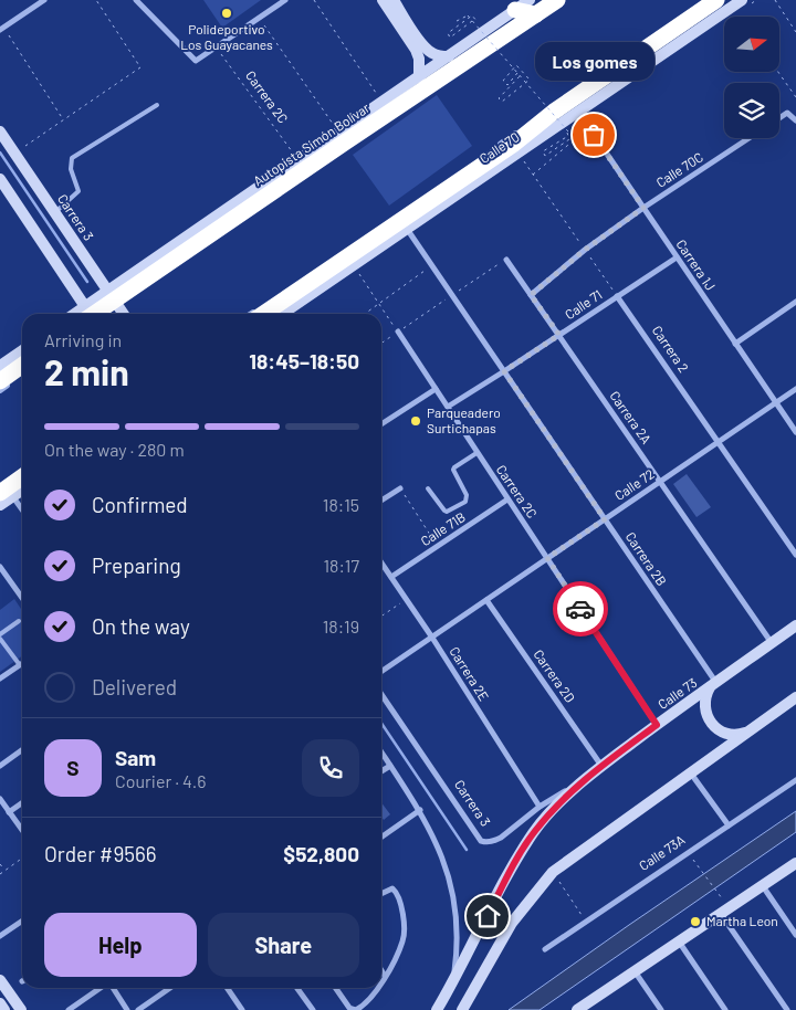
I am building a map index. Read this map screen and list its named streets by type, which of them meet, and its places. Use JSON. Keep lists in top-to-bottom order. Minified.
{"streets":{"highway":["Autopista Simón Bolívar"],"street":["Carrera 2C","Calle 70","Calle 70C","Carrera 3","Carrera 1J","Calle 71","Carrera 2","Carrera 2A","Calle 72","Calle 71B","Carrera 2B","Carrera 2E","Carrera 2D","Calle 73","Calle 73A"]},"crossings":[["Carrera 2C","Calle 71"],["Carrera 2C","Calle 72"],["Carrera 2C","Calle 71B"],["Carrera 2C","Calle 73"],["Autopista Simón Bolívar","Carrera 3"],["Calle 70","Carrera 1J"],["Calle 70","Carrera 2B"],["Calle 70C","Carrera 1J"],["Calle 70C","Carrera 2A"],["Carrera 3","Carrera 2E"],["Carrera 3","Calle 73"],["Carrera 1J","Calle 71"],["Carrera 1J","Calle 72"],["Calle 71","Carrera 2"],["Calle 71","Carrera 2A"],["Calle 71","Carrera 2B"],["Carrera 2","Calle 72"],["Carrera 2A","Calle 72"],["Carrera 2A","Calle 73"],["Calle 72","Carrera 2B"],["Calle 72","Carrera 2E"],["Calle 72","Carrera 2D"],["Calle 71B","Carrera 2E"],["Carrera 2B","Calle 73"],["Carrera 2D","Calle 73"]],"places":["Polideportivo Los Guayacanes","Los gomes","Parqueadero Surtichapas","Martha Leon"],"north":"right","page":{"bubble":"Los gomes","heading":["2 min","Arriving in","18:45–18:50"],"panel":["Sam","Courier · 4.6","Order #9566","$52,800"],"bar":"On the way · 280 m","list":[["Confirmed","18:15"],["Preparing","18:17"],["On the way","18:19"],"Delivered"],"round":"S","buttons":["Help","Share"]}}
